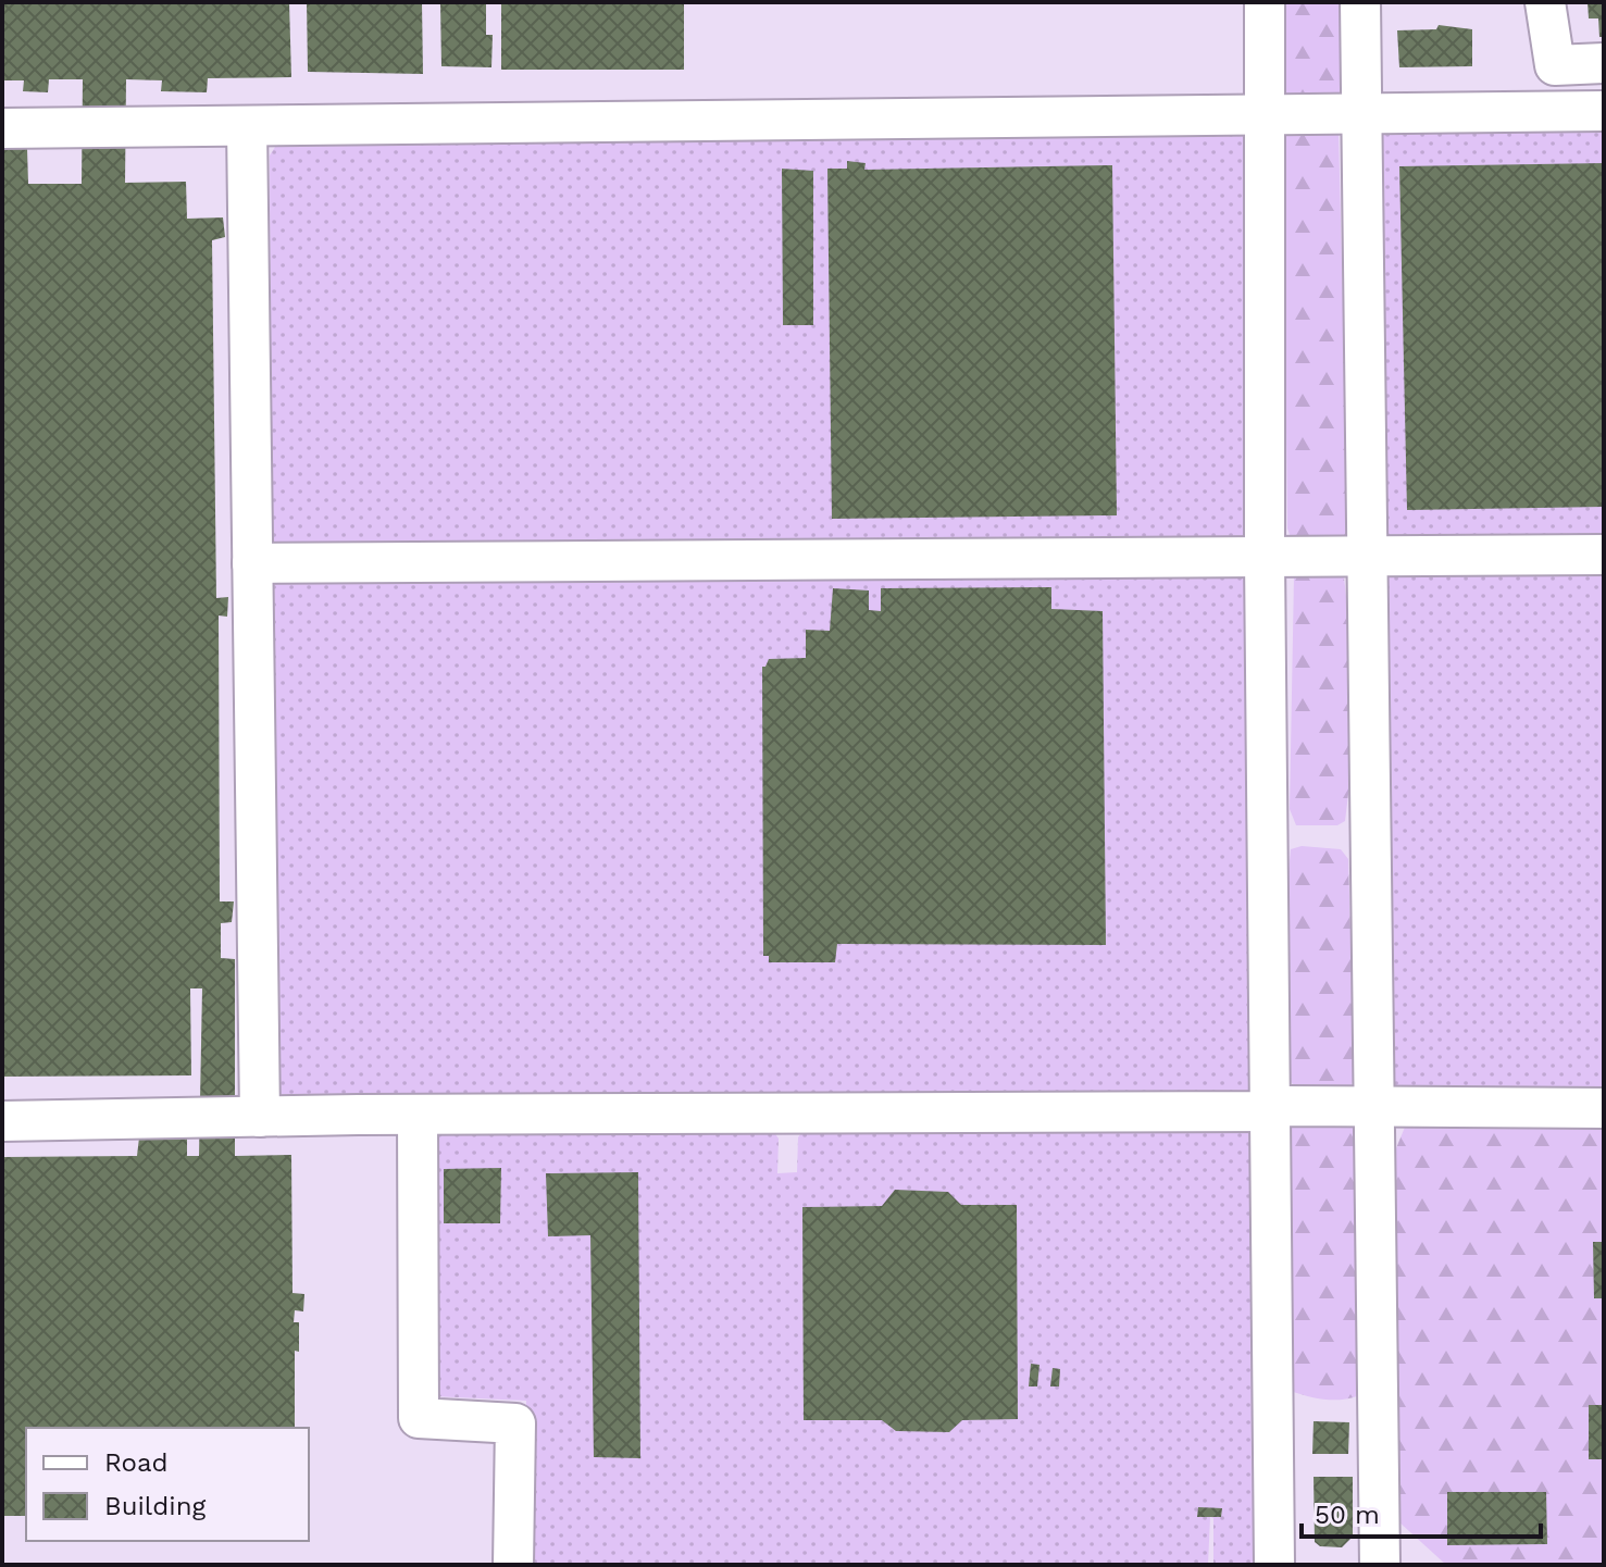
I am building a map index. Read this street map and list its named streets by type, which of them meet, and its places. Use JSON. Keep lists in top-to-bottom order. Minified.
{"legend":["Road","Building"],"scale_bar":"50 m"}
